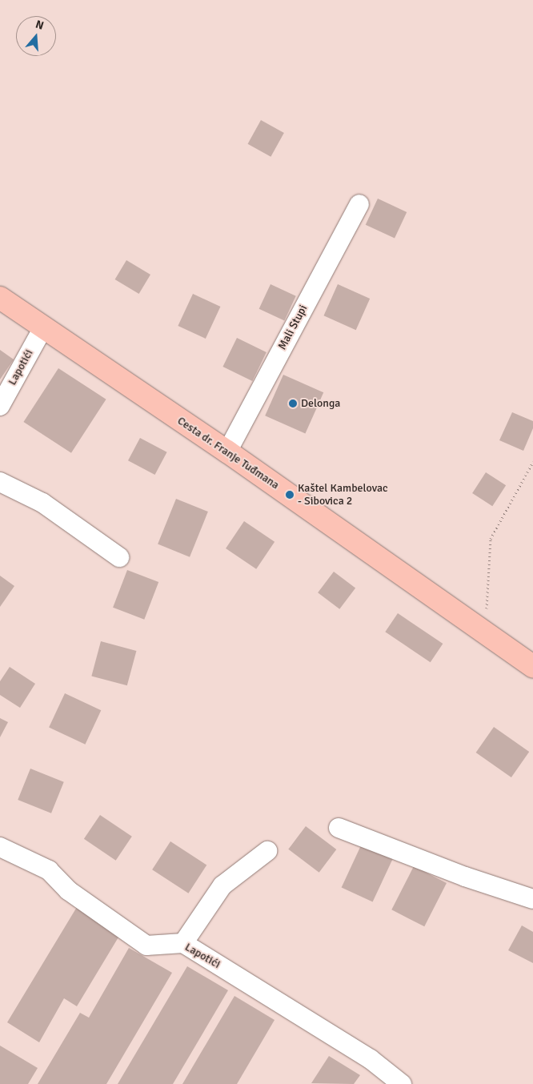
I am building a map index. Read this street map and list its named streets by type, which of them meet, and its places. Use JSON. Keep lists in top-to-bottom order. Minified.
{"streets":{"main road":["Cesta dr. Franje Tuđmana"],"street":["Mali Stupi","Lapotići"]},"crossings":[["Mali Stupi","Cesta dr. Franje Tuđmana"],["Lapotići","Cesta dr. Franje Tuđmana"]],"places":["Delonga","Kaštel Kambelovac - Sibovica 2"],"north":"top"}
